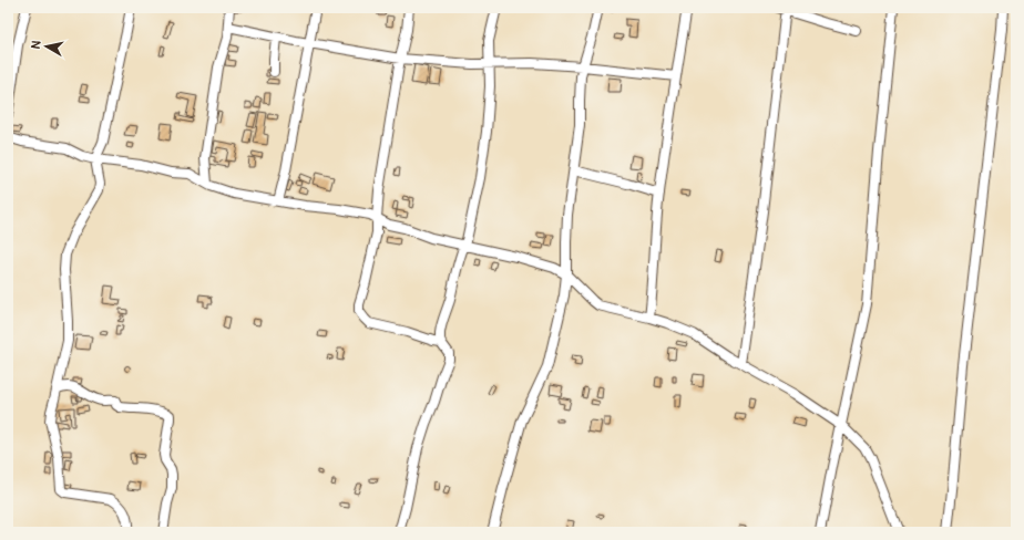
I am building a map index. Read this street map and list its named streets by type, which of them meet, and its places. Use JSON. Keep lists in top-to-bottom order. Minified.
{"north":"left"}
